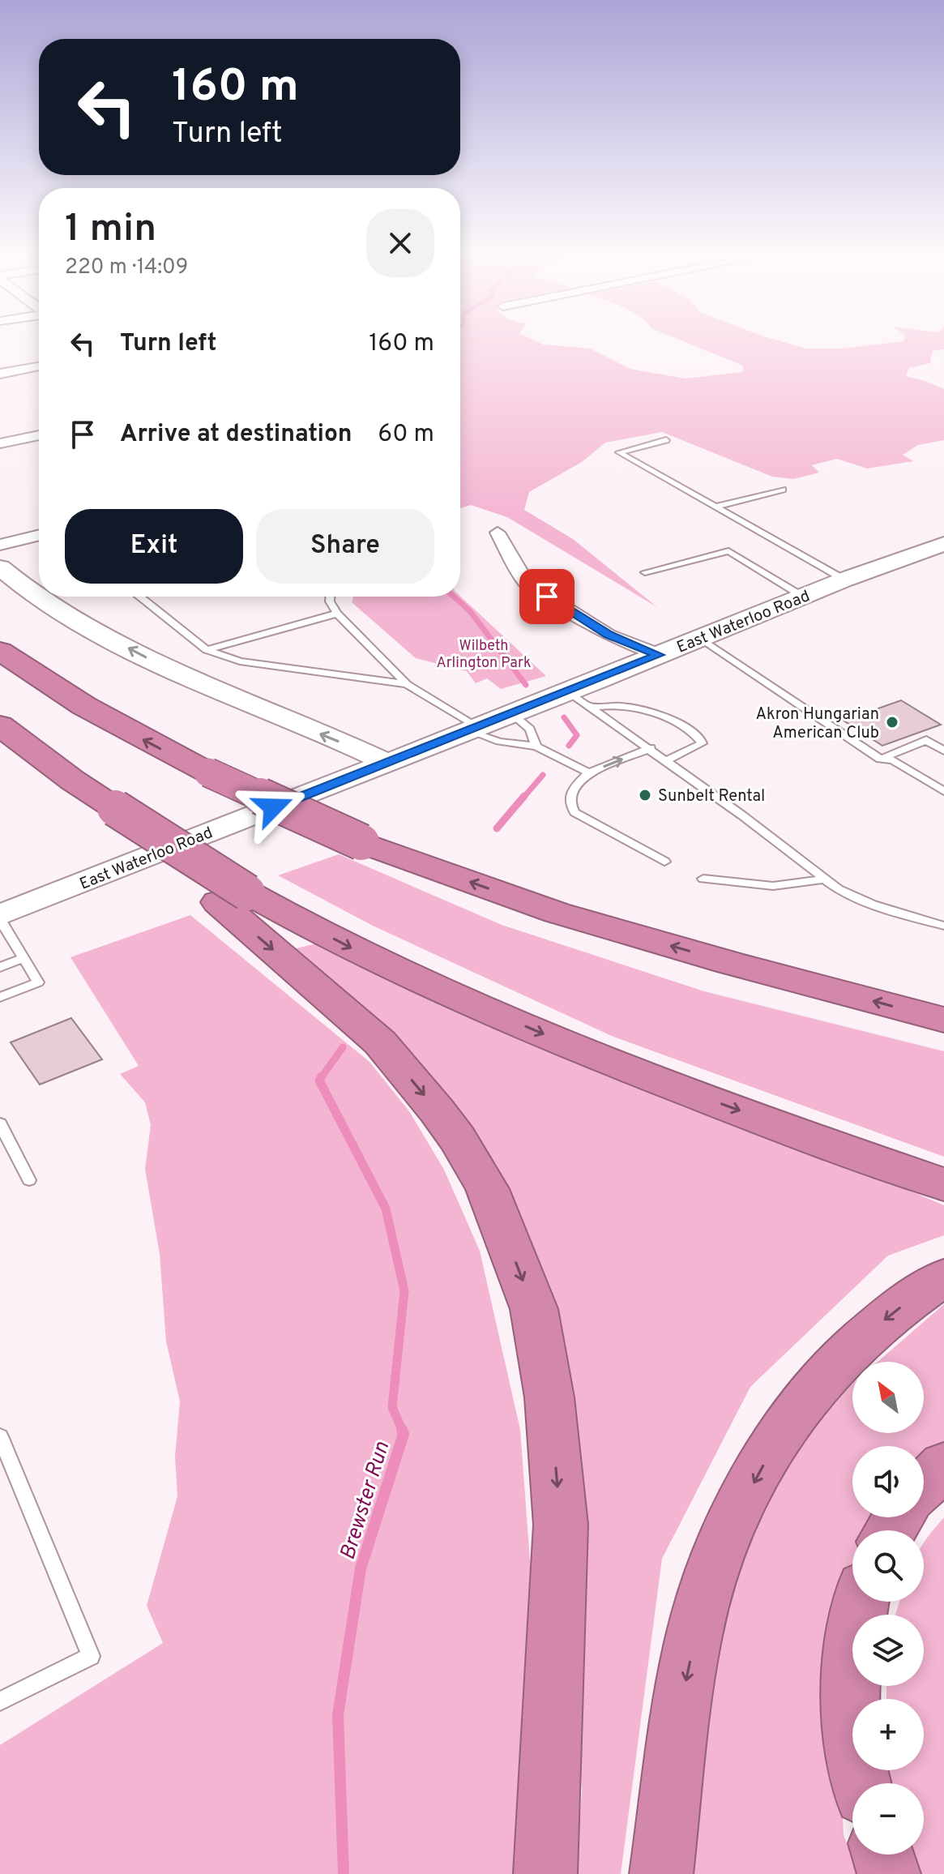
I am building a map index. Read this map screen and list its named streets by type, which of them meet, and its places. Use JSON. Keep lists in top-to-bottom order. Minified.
{"streets":{"main road":["East Waterloo Road"]},"water":["Brewster Run"],"parks":["Wilbeth Arlington Park"],"places":["Akron Hungarian American Club","Sunbelt Rental"],"north":"top left","page":{"turn":["160 m","Turn left"],"heading":["1 min","220 m · 14:09"],"list":[{"name":"Turn left","value":"160 m"},{"name":"Arrive at destination","value":"60 m"}],"buttons":["Exit","Share"],"map_buttons":["+","−"]}}
